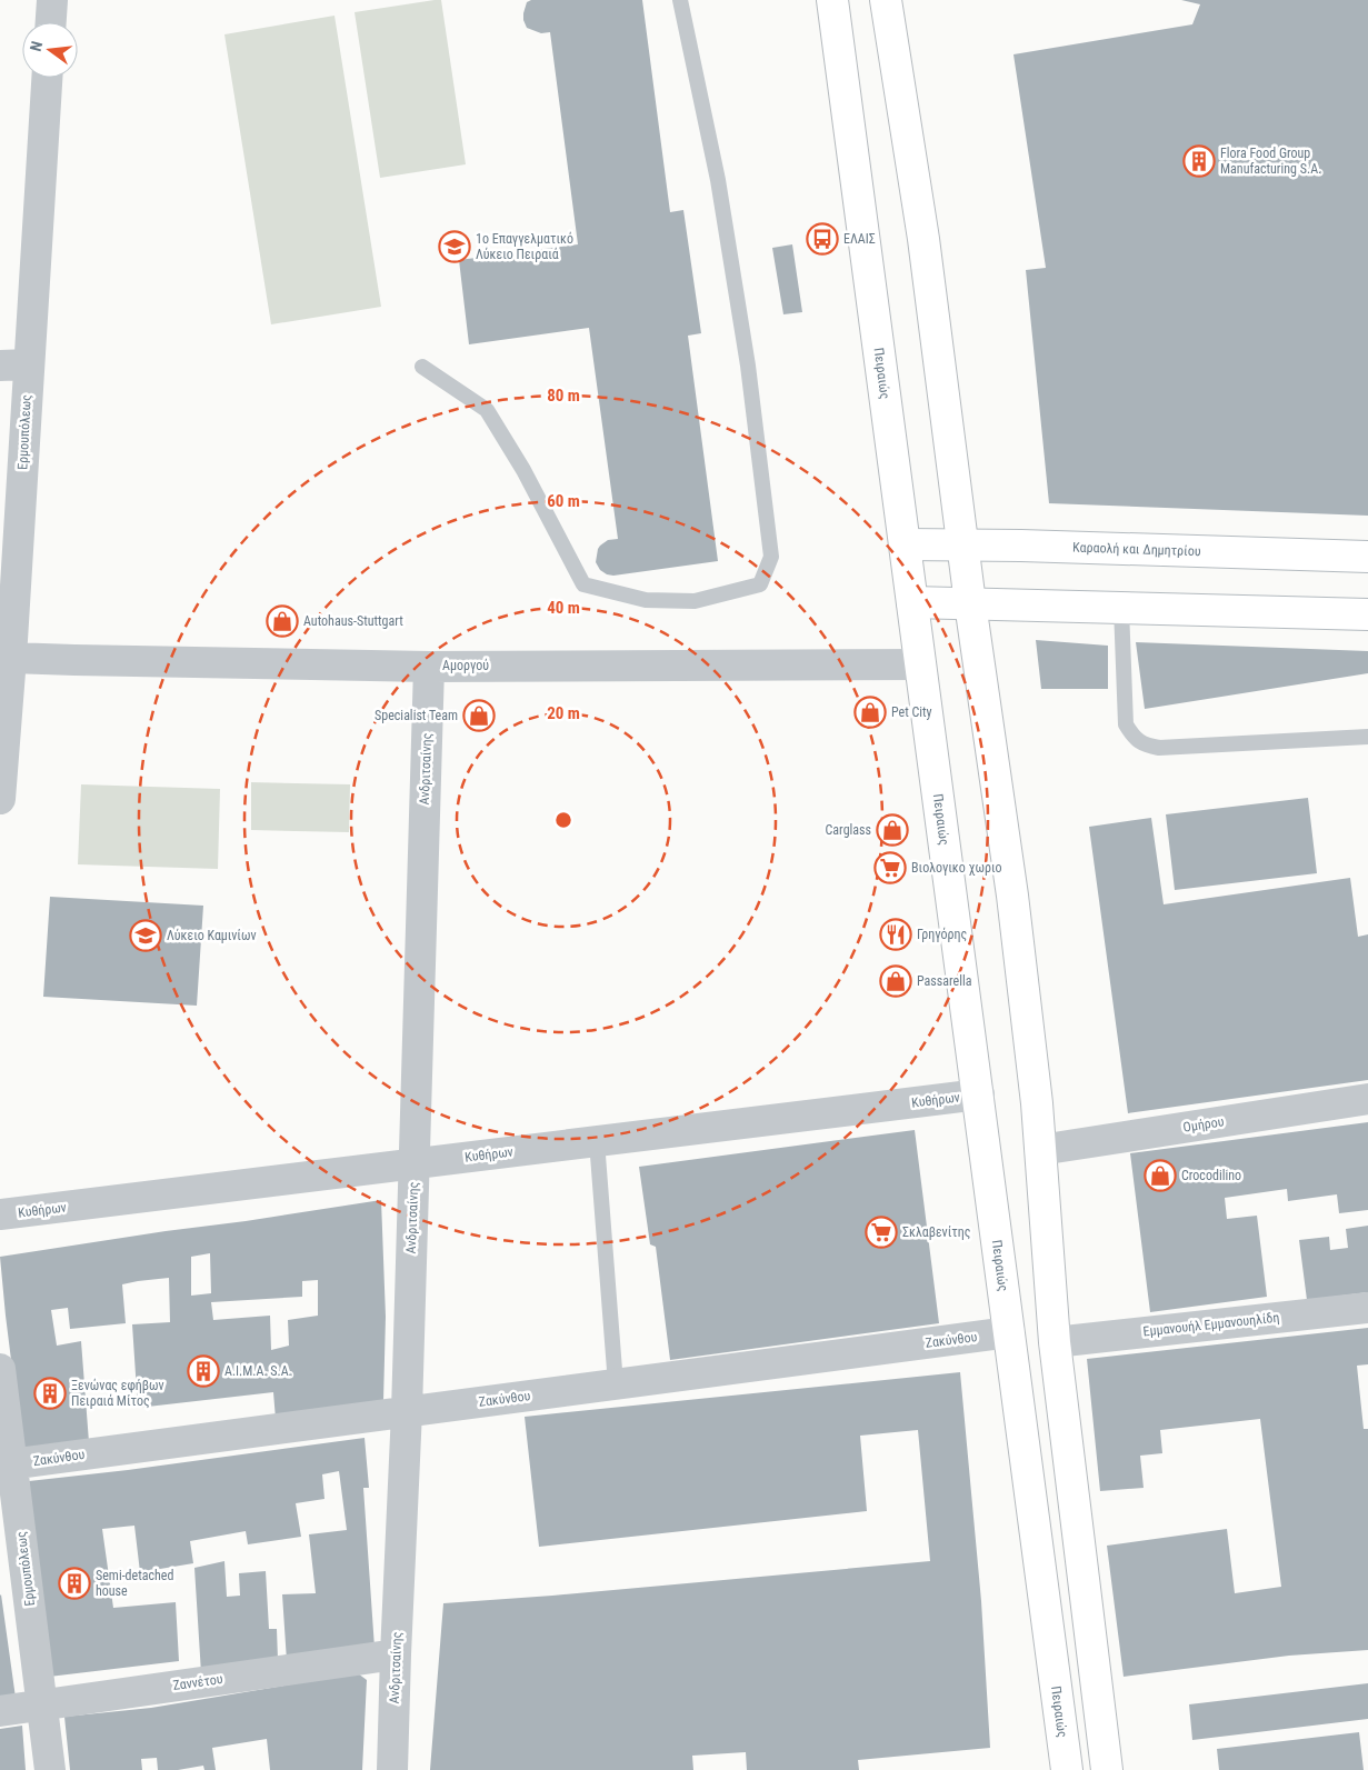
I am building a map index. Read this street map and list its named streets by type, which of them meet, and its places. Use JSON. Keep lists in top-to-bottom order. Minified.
{"streets":{"main road":["Πειραιώς","Καραολή και Δημητρίου"],"street":["Ερμουπόλεως","Αμοργού","Ανδριτσαίνης","Κυθήρων","Ομήρου","Εμμανουήλ Εμμανουηλίδη","Ζακύνθου","Ζαννέτου"]},"crossings":[["Πειραιώς","Καραολή και Δημητρίου"],["Πειραιώς","Αμοργού"],["Πειραιώς","Κυθήρων"],["Πειραιώς","Ζακύνθου"],["Ερμουπόλεως","Αμοργού"],["Ερμουπόλεως","Ζακύνθου"],["Ερμουπόλεως","Ζαννέτου"],["Αμοργού","Ανδριτσαίνης"],["Ανδριτσαίνης","Κυθήρων"],["Ανδριτσαίνης","Ζακύνθου"],["Ανδριτσαίνης","Ζαννέτου"]],"places":{"building":["Flora Food Group Manufacturing S.A.","A.I.M.A. S.A.","Ξενώνας εφήβων Πειραιά Μίτος","Semi-detached house"],"bus stop":["ΕΛΑΙΣ"],"school or university":["1ο Επαγγελματικό Λύκειο Πειραιά","Λύκειο Καμινίων"],"shop":["Autohaus-Stuttgart","Pet City","Specialist Team","Carglass","Passarella","Crocodilino"],"supermarket":["Βιολογικο χωριο","Σκλαβενίτης"],"restaurant":["Γρηγόρης"]},"north":"left","rings":["80 m","60 m","40 m","20 m"]}
